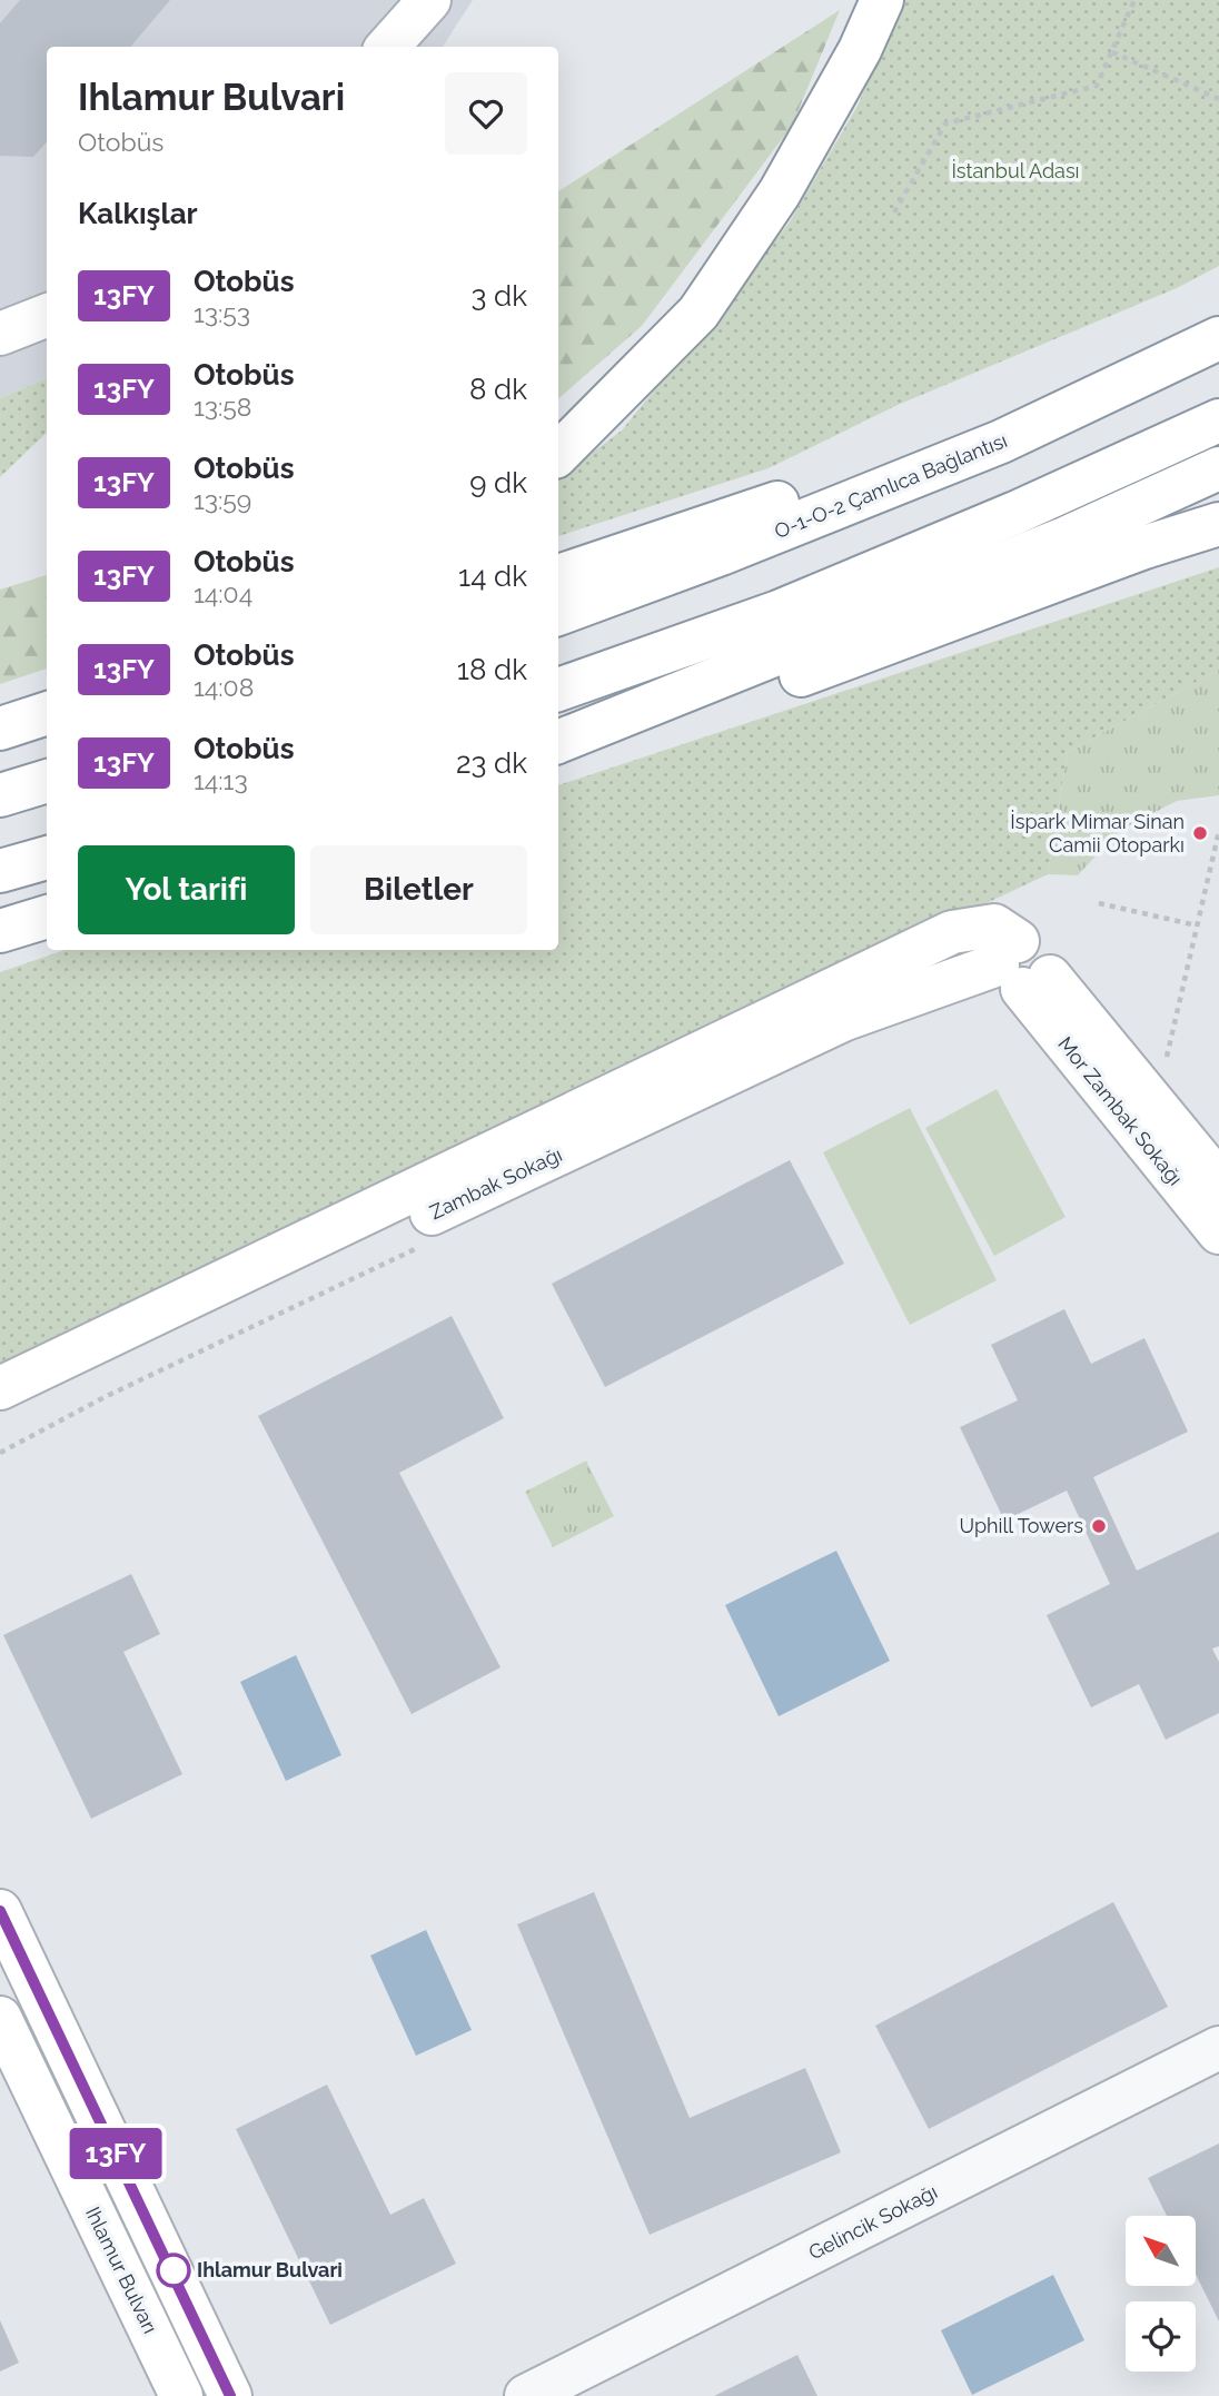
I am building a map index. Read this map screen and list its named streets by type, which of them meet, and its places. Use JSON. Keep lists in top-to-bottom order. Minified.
{"streets":{"main road":["O-1-O-2 Çamlıca Bağlantısı","Mor Zambak Sokağı","Zambak Sokağı","Ihlamur Bulvarı"],"street":["Gelincik Sokağı"]},"crossings":[["Mor Zambak Sokağı","Zambak Sokağı"]],"parks":["İstanbul Adası"],"places":["İspark Mimar Sinan Camii Otoparkı","Uphill Towers","Ihlamur Bulvari"],"lines":["bus line 13FY"],"north":"top left","page":{"on_map":"13FY","heading":[["Ihlamur Bulvari","Otobüs"],"Kalkışlar"],"list":[{"mark":"13FY","name":"Otobüs","note":"13:53","value":"3 dk"},{"mark":"13FY","name":"Otobüs","note":"13:58","value":"8 dk"},{"mark":"13FY","name":"Otobüs","note":"13:59","value":"9 dk"},{"mark":"13FY","name":"Otobüs","note":"14:04","value":"14 dk"},{"mark":"13FY","name":"Otobüs","note":"14:08","value":"18 dk"},{"mark":"13FY","name":"Otobüs","note":"14:13","value":"23 dk"}],"buttons":["Yol tarifi","Biletler"]}}
